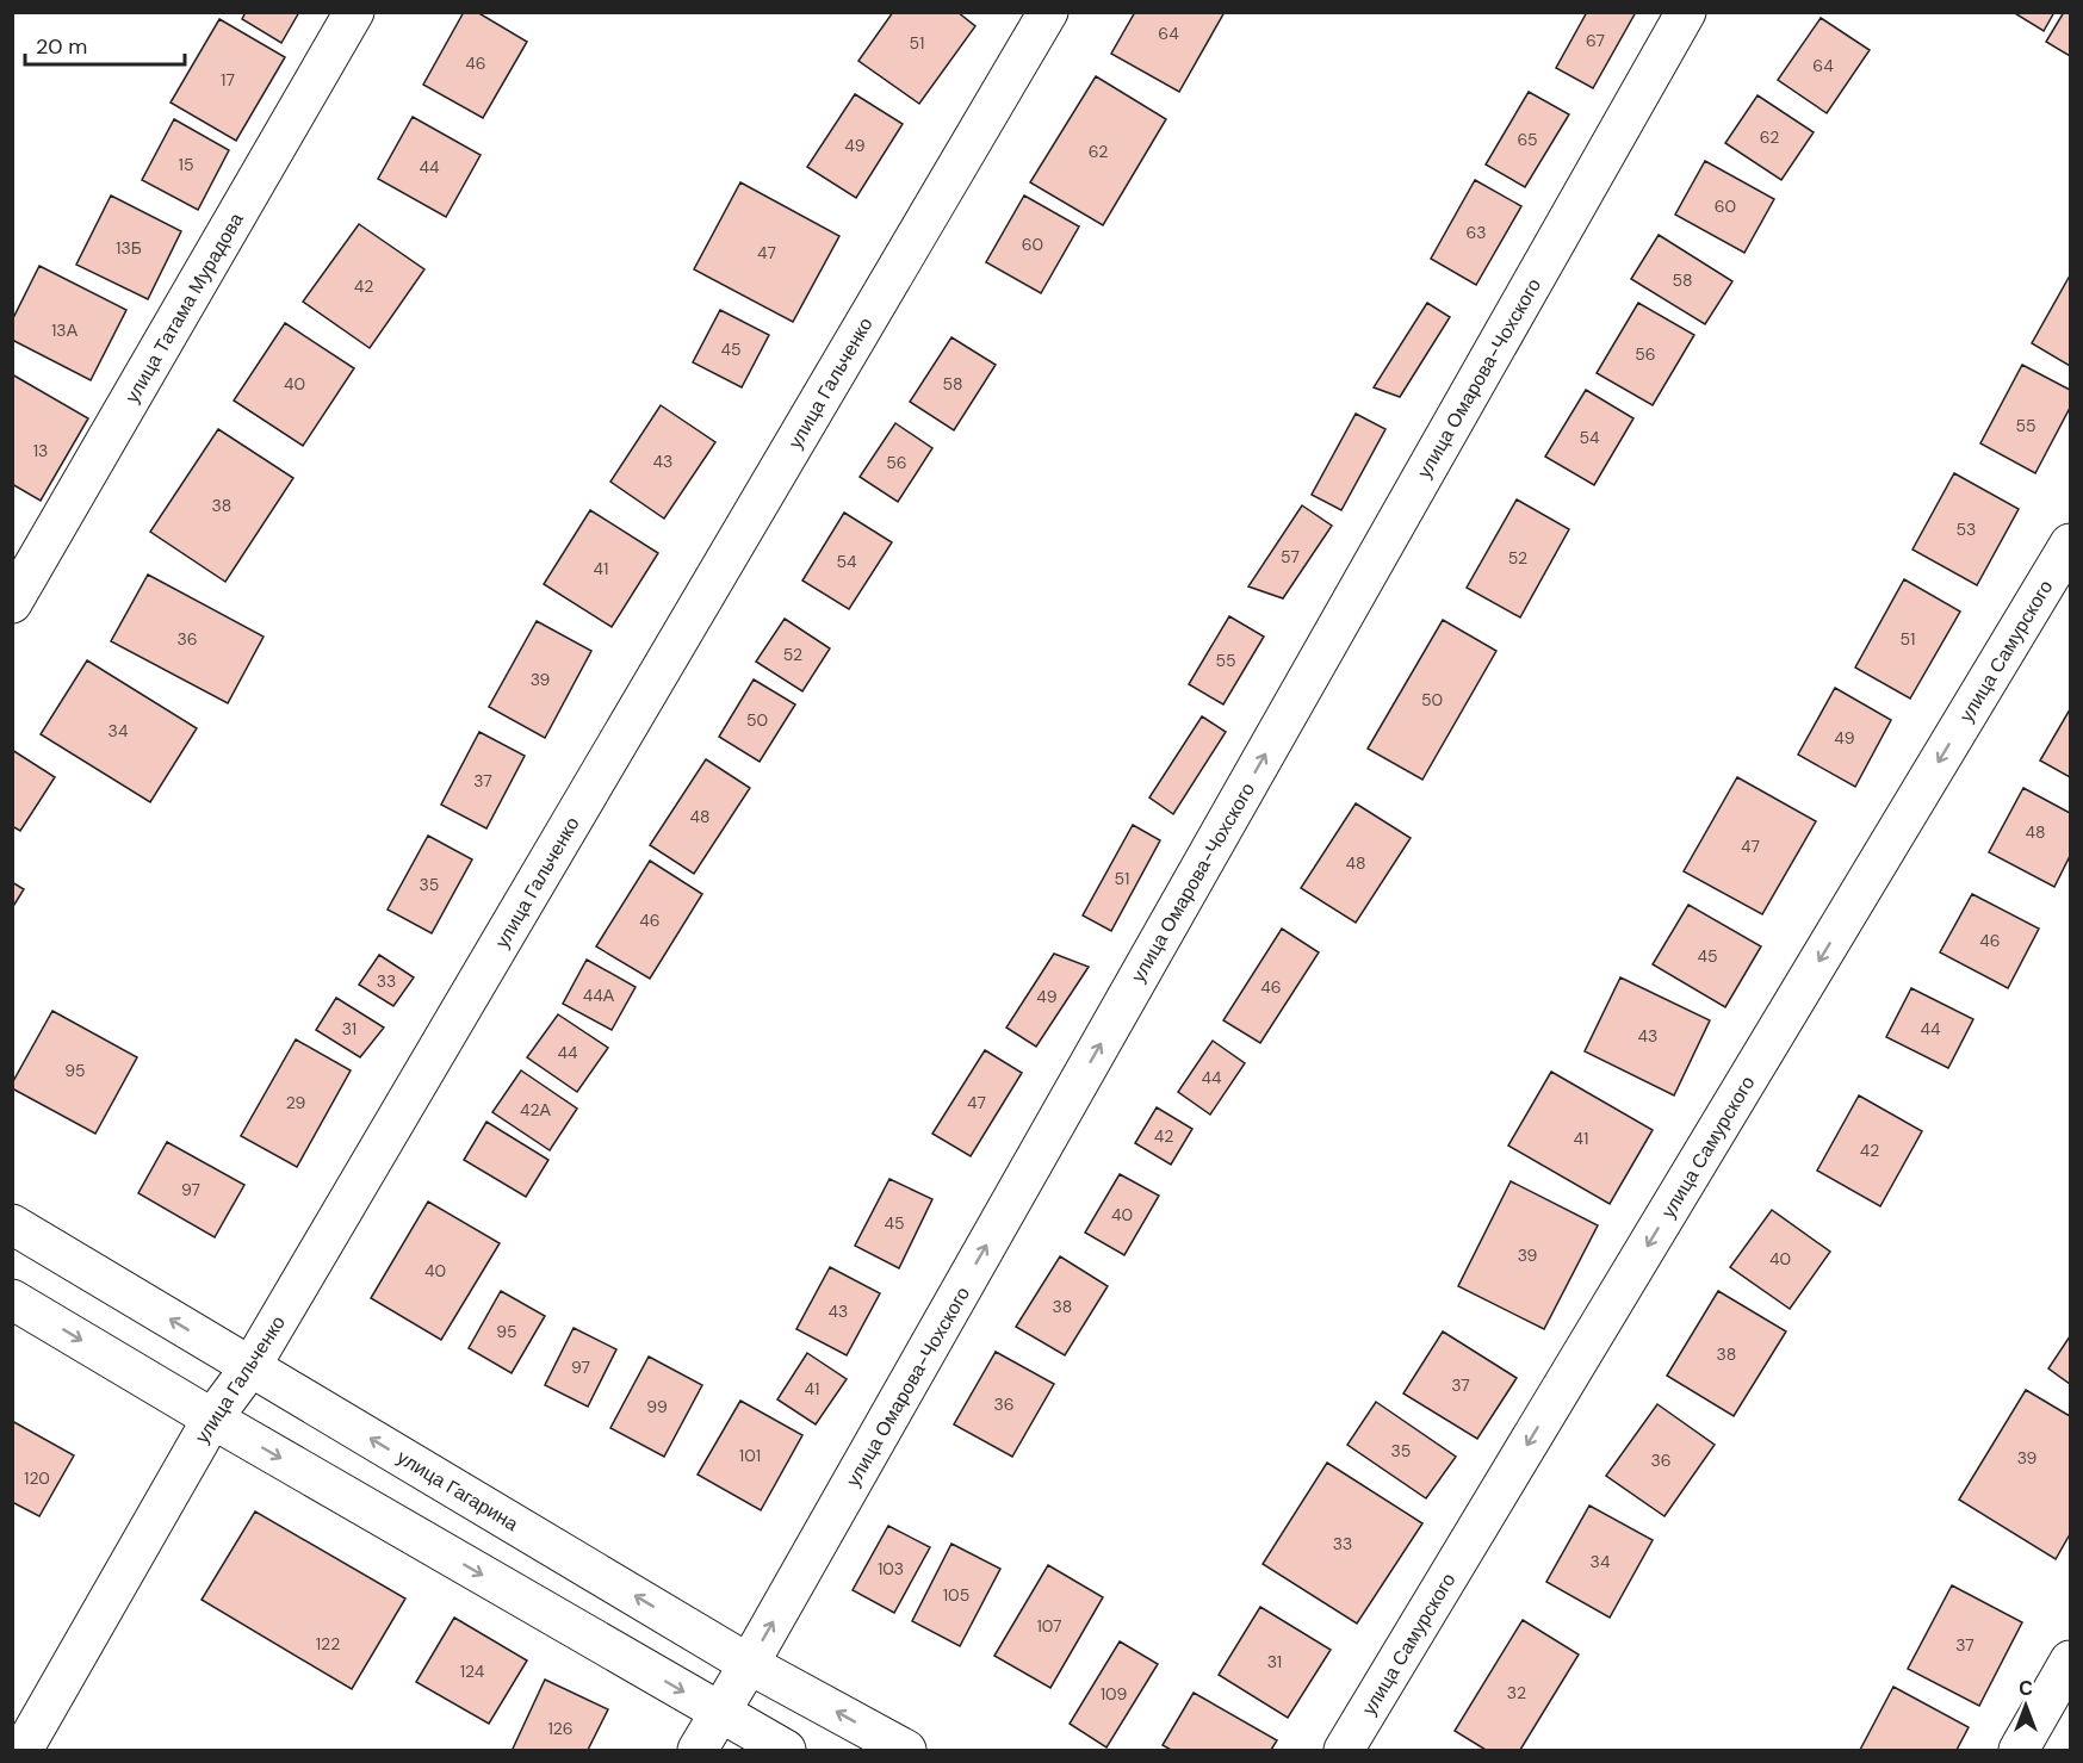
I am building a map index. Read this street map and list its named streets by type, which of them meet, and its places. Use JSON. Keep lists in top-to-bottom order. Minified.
{"streets":{"street":["улица Татама Мурадова","улица Омарова-Чохского","улица Гальченко","улица Самурского","улица Гагарина"]},"crossings":[["улица Омарова-Чохского","улица Гагарина"],["улица Гальченко","улица Гагарина"]],"one_way":["улица Омарова-Чохского","улица Самурского"],"house_numbers":["64","67","51","46","64","17","62","65","49","62","15","44","60","63","60","13Б","47","58","42","13А","45","56","40","58","55","54","13","43","56","38","53","57","52","54","41","36","51","52","55","39","50","50","34","49","37","48","48","47","48","51","35","46","46","45","33","46","44А","49","31","44","43","44","95","44","29","47","42А","42","41","42","97","40","45","39","40","40","38","43","95","38","97","37","41","36","99","35","101","39","36","120","33","34","103","105","107","122","37","31","124","32","109","126"],"scale_bar":"20 m","north":"top"}
